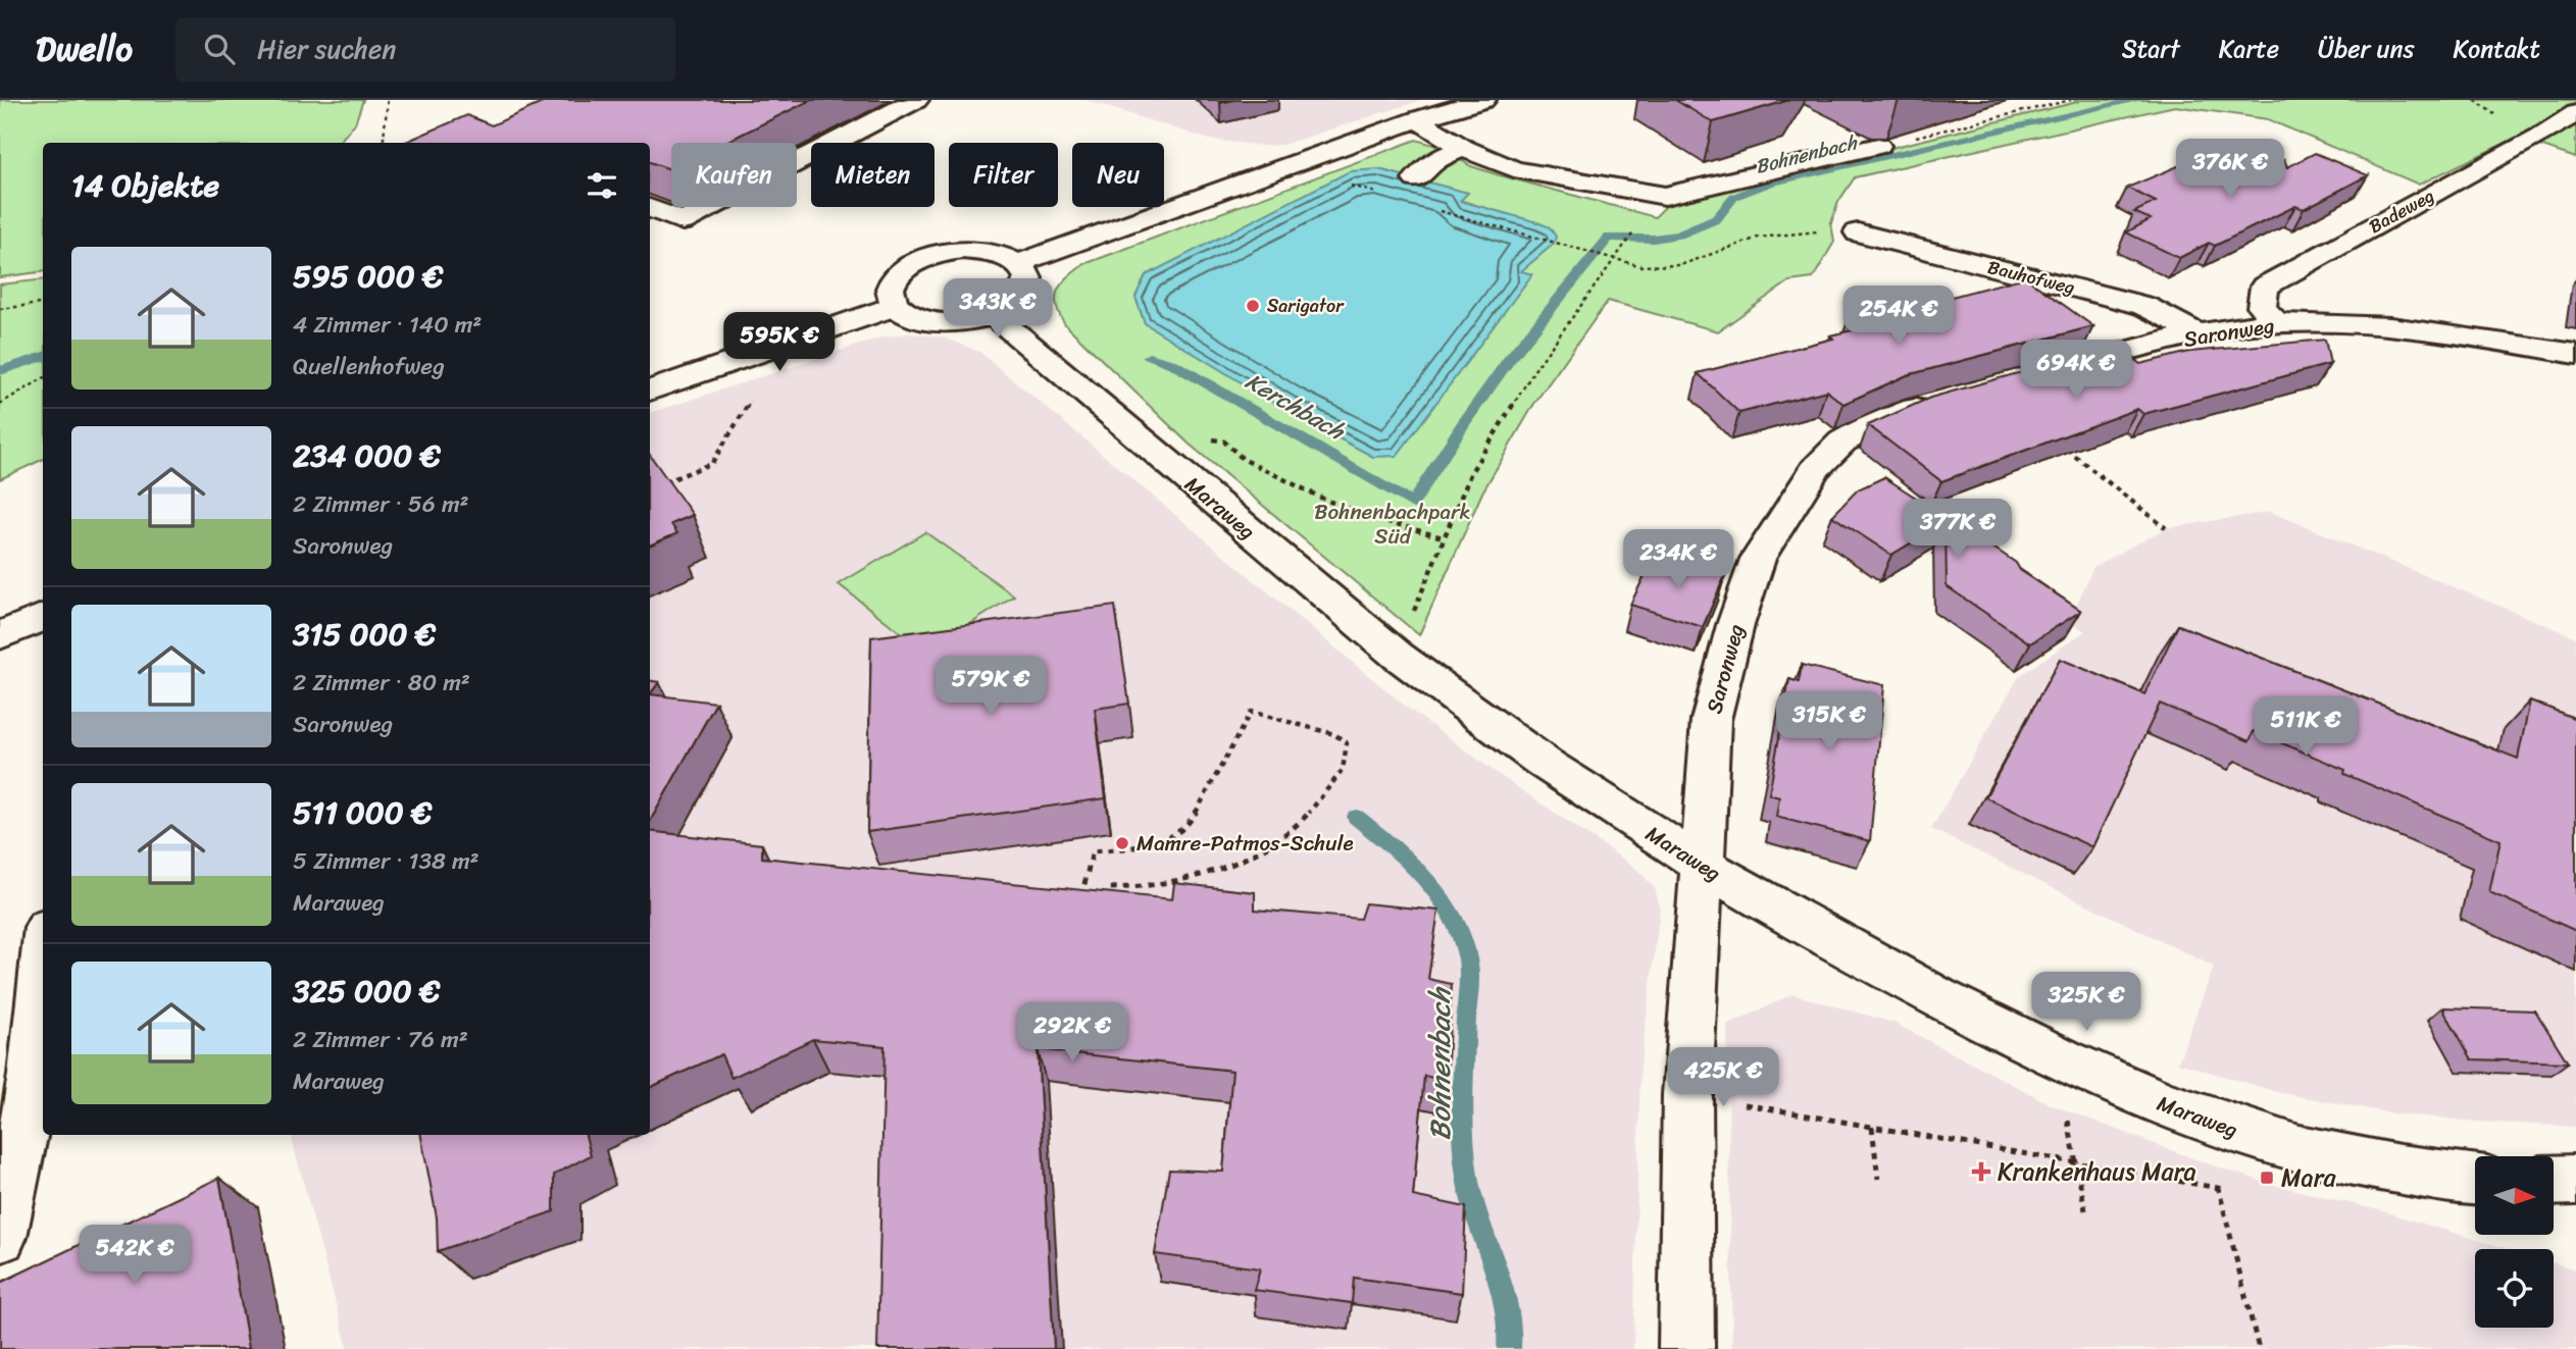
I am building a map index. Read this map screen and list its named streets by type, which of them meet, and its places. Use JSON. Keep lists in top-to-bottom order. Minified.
{"streets":{"street":["Badeweg","Bauhofweg","Saronweg","Maraweg"]},"crossings":[["Badeweg","Saronweg"],["Bauhofweg","Saronweg"],["Saronweg","Maraweg"]],"water":["Bohnenbach","Kerchbach"],"parks":["Bohnenbachpark Süd"],"places":{"other":["Sarigator","Mamre-Patmos-Schule"],"health":["Krankenhaus Mara"],"transit":["Mara"]},"north":"right","page":{"header":"Dwello","search":"Hier suchen","nav":["Start","Karte","Über uns","Kontakt"],"price":["376K €","343K €","254K €","595K €","694K €","377K €","234K €","579K €","315K €","511K €","325K €","292K €","425K €","542K €"],"chip":["Kaufen","Mieten","Filter","Neu"],"heading":"14 Objekte","list":[{"name":"595 000 €","note":"4 Zimmer · 140 m² · Quellenhofweg"},{"name":"234 000 €","note":"2 Zimmer · 56 m² · Saronweg"},{"name":"315 000 €","note":"2 Zimmer · 80 m² · Saronweg"},{"name":"511 000 €","note":"5 Zimmer · 138 m² · Maraweg"},{"name":"325 000 €","note":"2 Zimmer · 76 m² · Maraweg"}]}}
